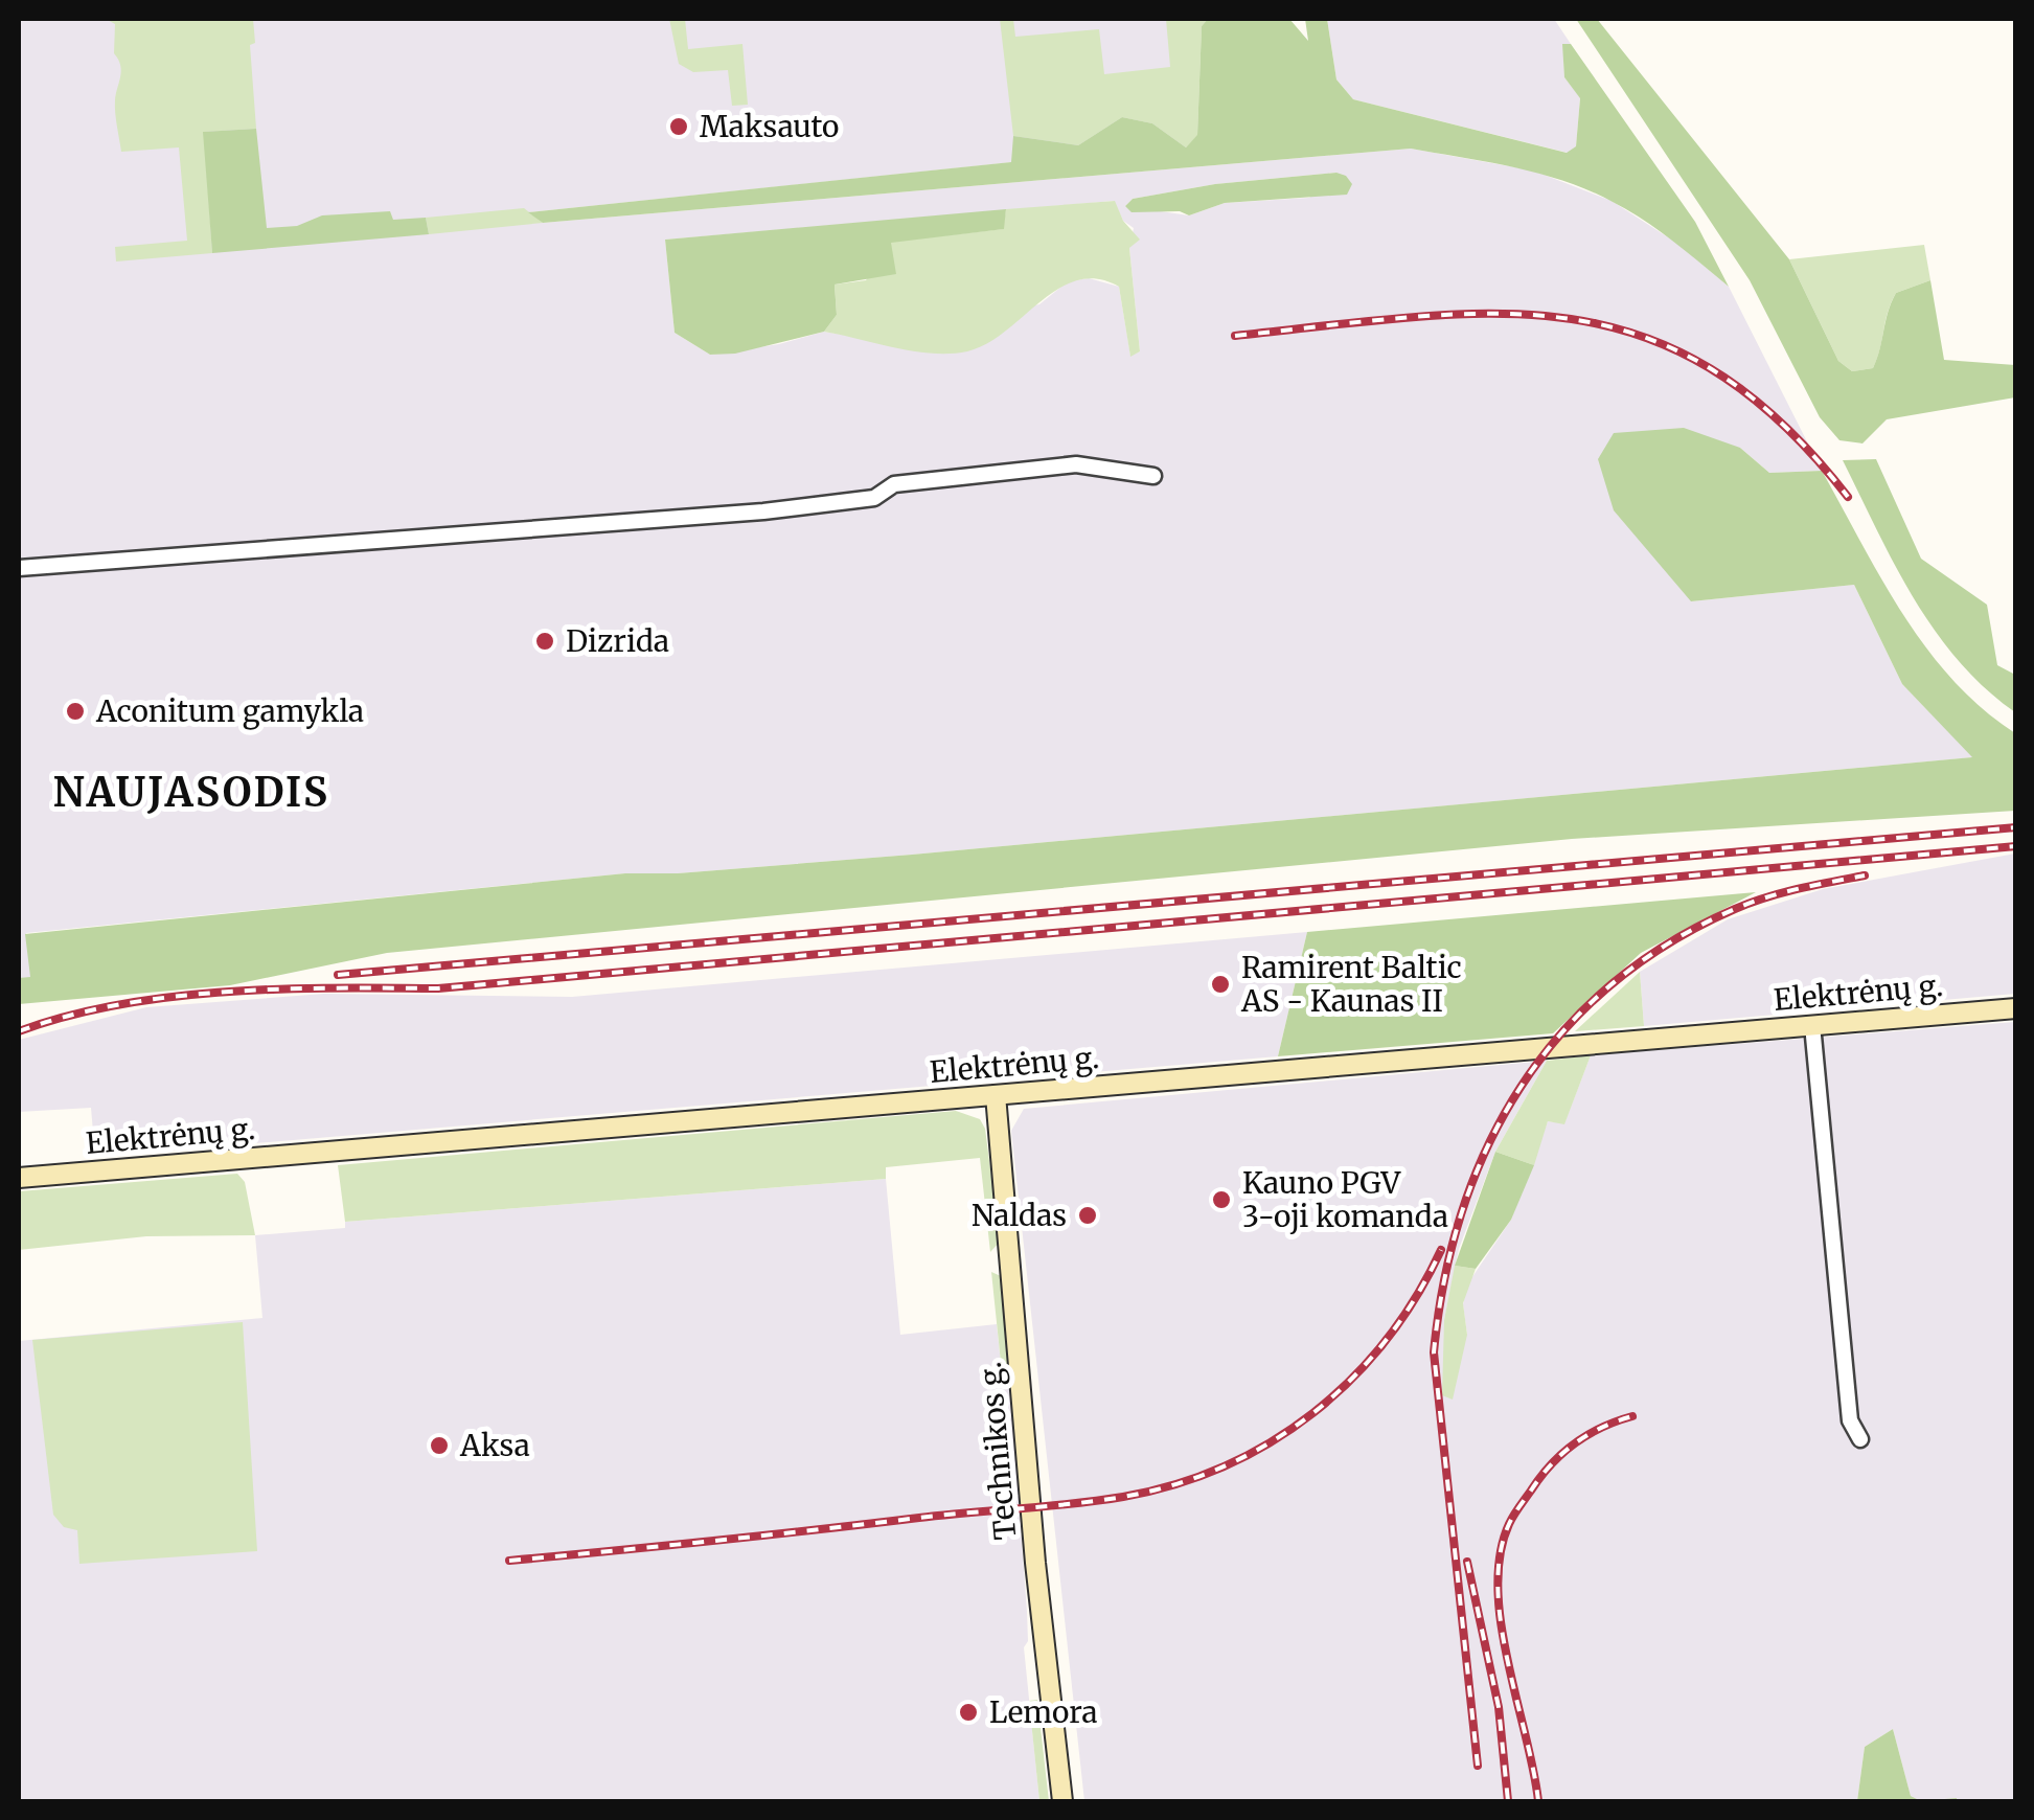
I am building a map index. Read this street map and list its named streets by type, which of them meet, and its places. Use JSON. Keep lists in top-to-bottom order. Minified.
{"streets":{"street":["Elektrėnų g.","Technikos g."]},"crossings":[["Elektrėnų g.","Technikos g."]],"districts":["NAUJASODIS"],"places":["Maksauto","Dizrida","Aconitum gamykla","Ramirent Baltic AS - Kaunas II","Kauno PGV 3-oji komanda","Naldas","Aksa","Lemora"]}
